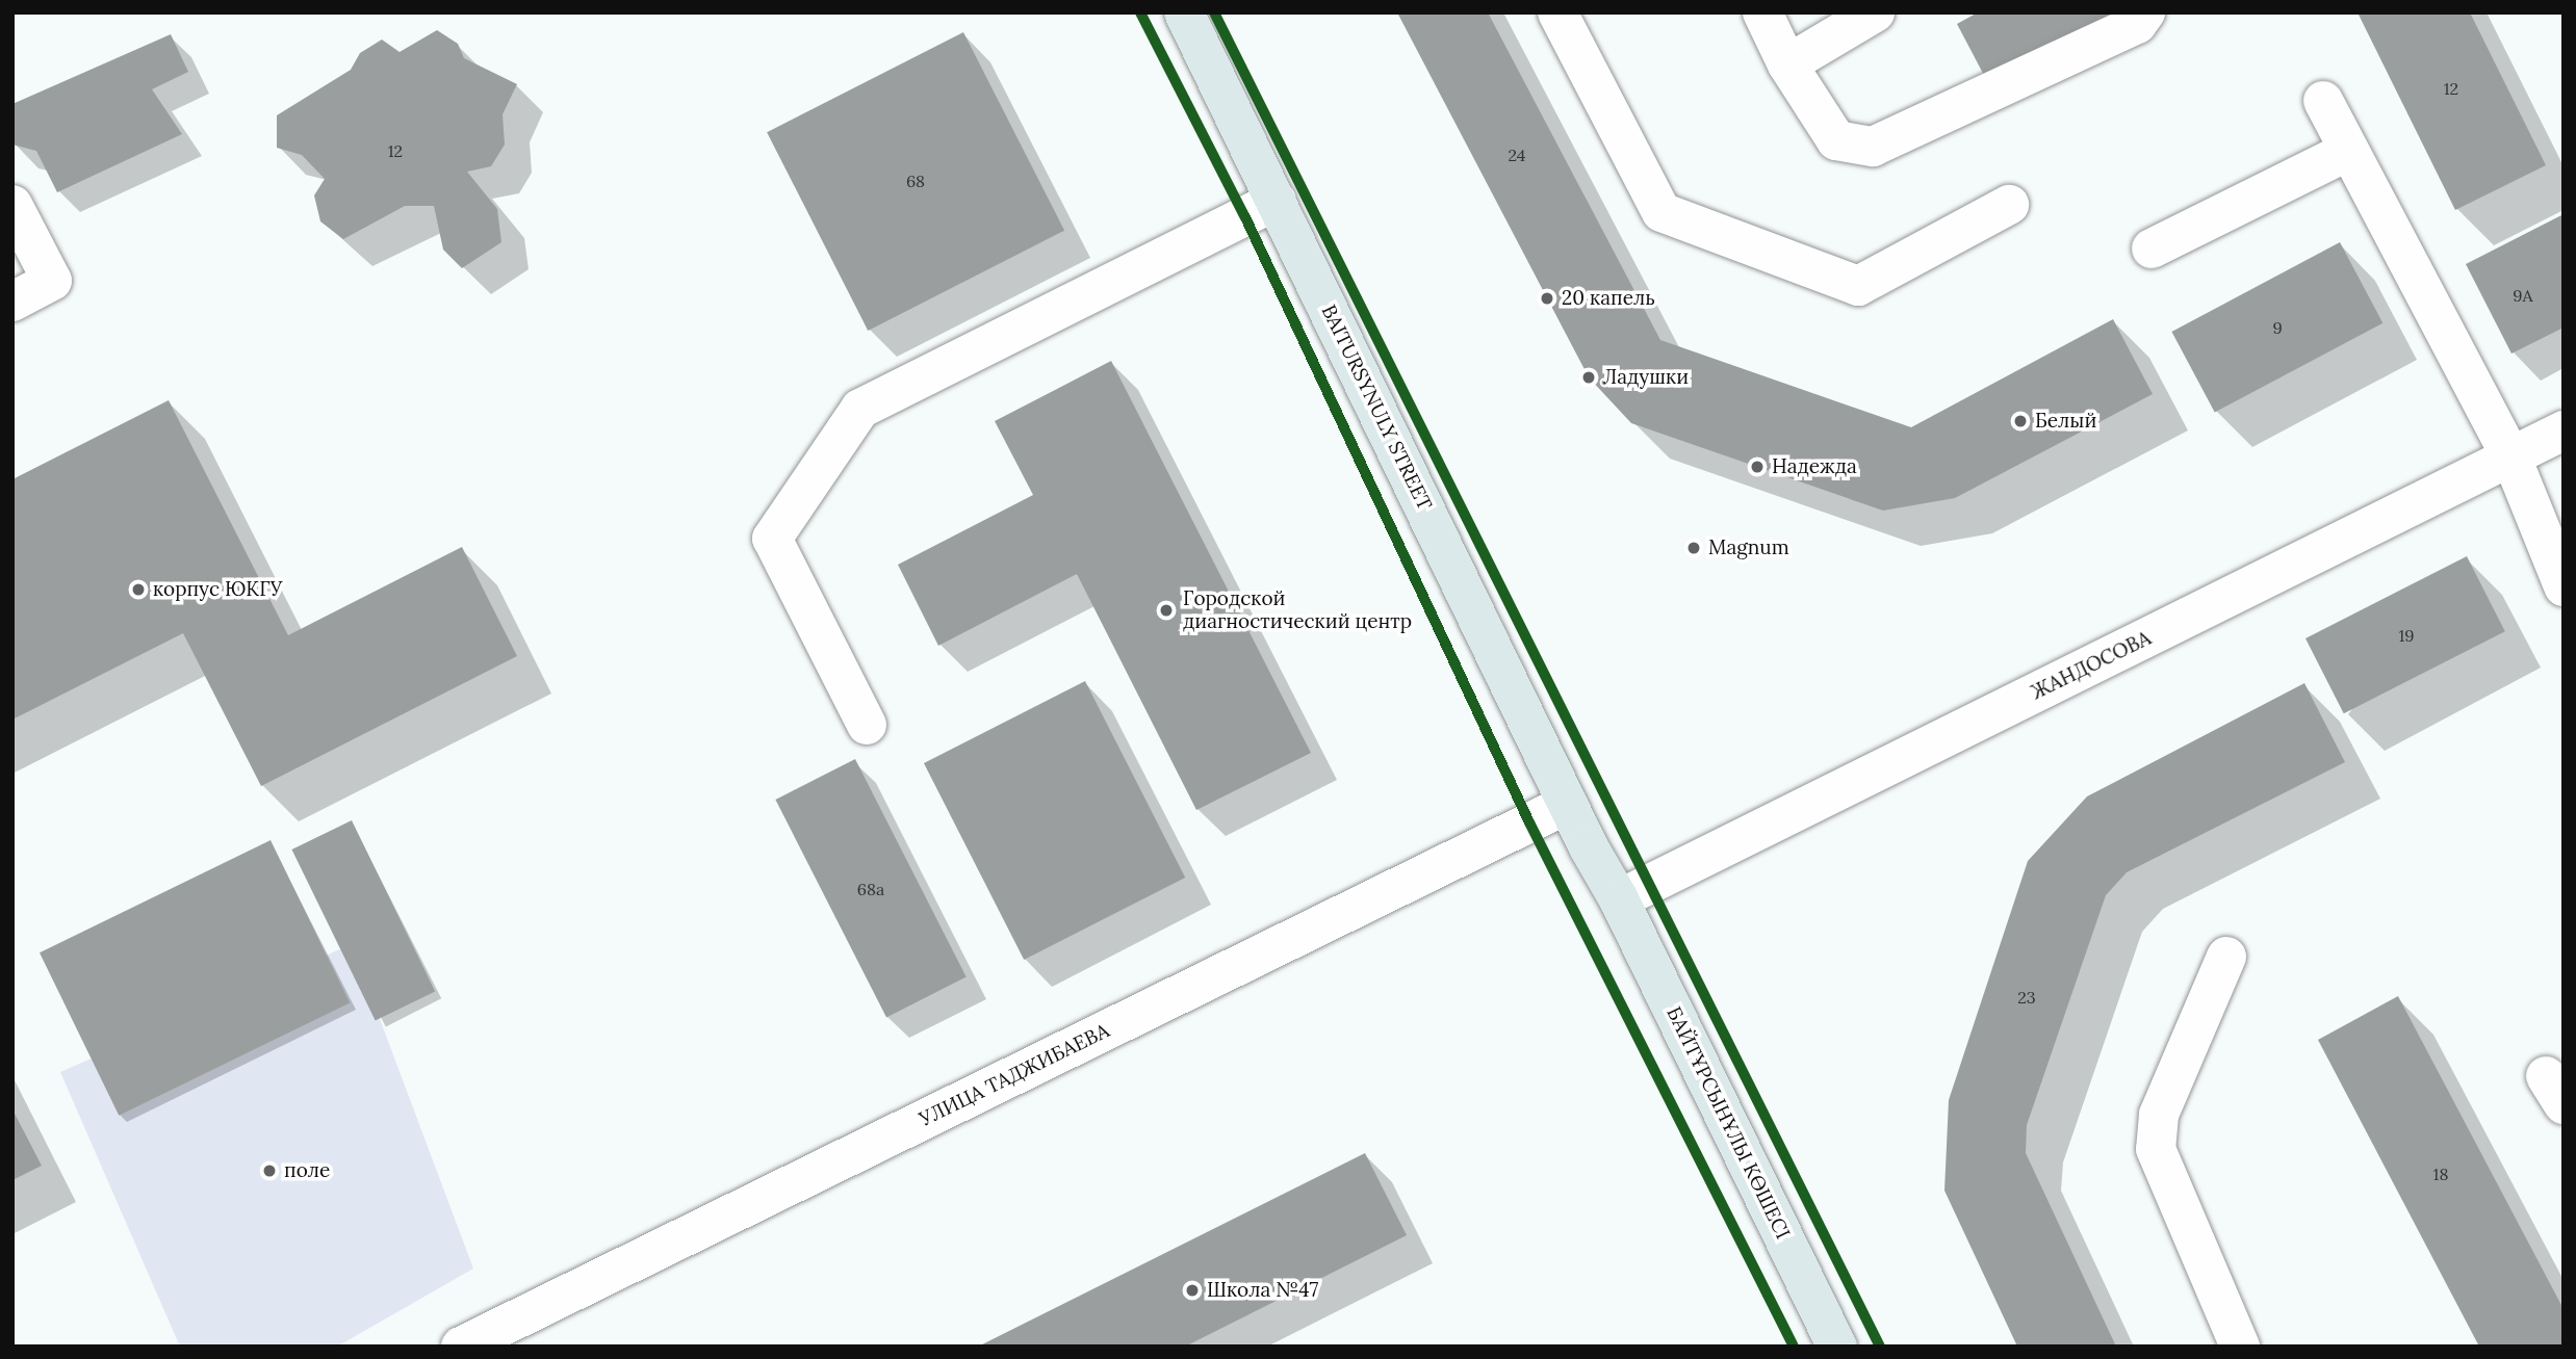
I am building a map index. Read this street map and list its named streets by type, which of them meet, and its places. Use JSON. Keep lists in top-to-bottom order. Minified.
{"streets":{"main road":["BAITURSYNULY STREET","БАЙТҰРСЫНҰЛЫ КӨШЕСІ"],"street":["ЖАНДОСОВА","УЛИЦА ТАДЖИБАЕВА"]},"crossings":[["BAITURSYNULY STREET","ЖАНДОСОВА"],["BAITURSYNULY STREET","УЛИЦА ТАДЖИБАЕВА"],["BAITURSYNULY STREET","БАЙТҰРСЫНҰЛЫ КӨШЕСІ"],["ЖАНДОСОВА","БАЙТҰРСЫНҰЛЫ КӨШЕСІ"]],"places":["20 капель","Ладушки","Белый","Надежда","Magnum","корпус ЮКГУ","Городской диагностический центр","поле","Школа №47"],"house_numbers":["12","12","24","68","9А","9","19","68а","23","18"]}
